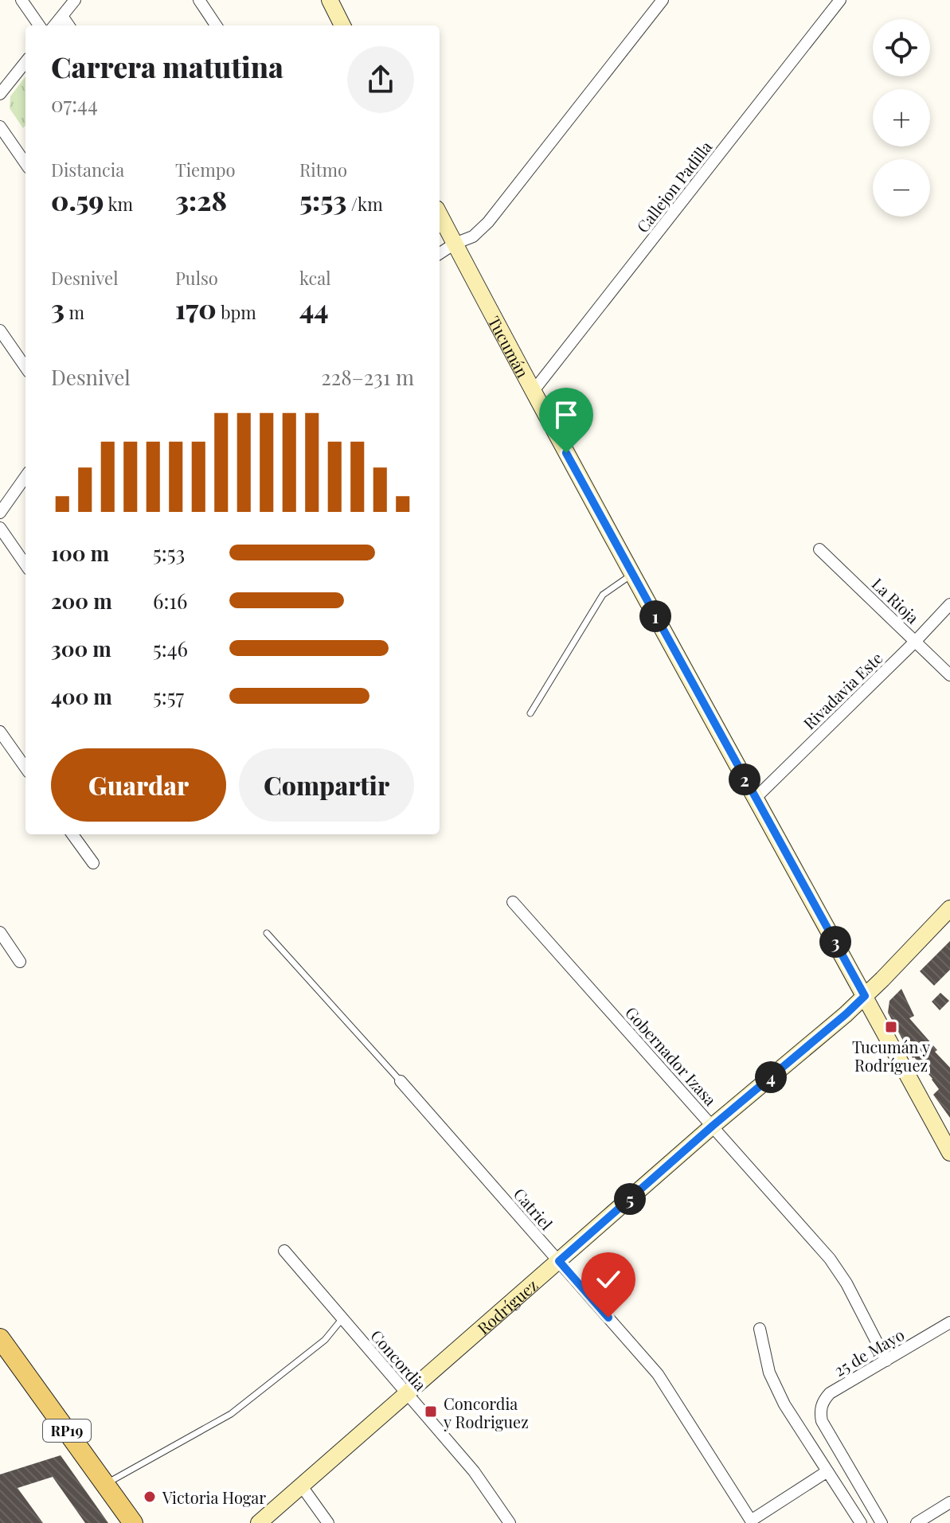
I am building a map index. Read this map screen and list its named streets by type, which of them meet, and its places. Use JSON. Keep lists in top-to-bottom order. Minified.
{"streets":{"main road":["Tucumán","Rodríguez","RP19"],"street":["Callejon Padilla","La Rioja","Rivadavia Este","Gobernador Izasa","Catriel","25 de Mayo","Concordia"]},"crossings":[["Callejon Padilla","Tucumán"],["Tucumán","Rivadavia Este"],["Tucumán","Rodríguez"],["La Rioja","Rivadavia Este"],["Gobernador Izasa","Rodríguez"],["Gobernador Izasa","25 de Mayo"],["Catriel","Rodríguez"],["Rodríguez","Concordia"]],"places":{"transit":["Tucumán y Rodríguez","Concordia y Rodriguez"],"other":["Victoria Hogar"]},"page":{"map_buttons":["+","−"],"heading":["Carrera matutina","07:44"],"stats":[["Distancia","0.59 km"],["Tiempo","3:28"],["Ritmo","5:53 /km"],["Desnivel","3 m"],["Pulso","170 bpm"],["kcal","44"]],"chart":["Desnivel","228–231 m"],"list":[{"name":"100 m","note":"5:53"},{"name":"200 m","note":"6:16"},{"name":"300 m","note":"5:46"},{"name":"400 m","note":"5:57"}],"pins":["1","2","3","4","5"],"buttons":["Guardar","Compartir"]}}
